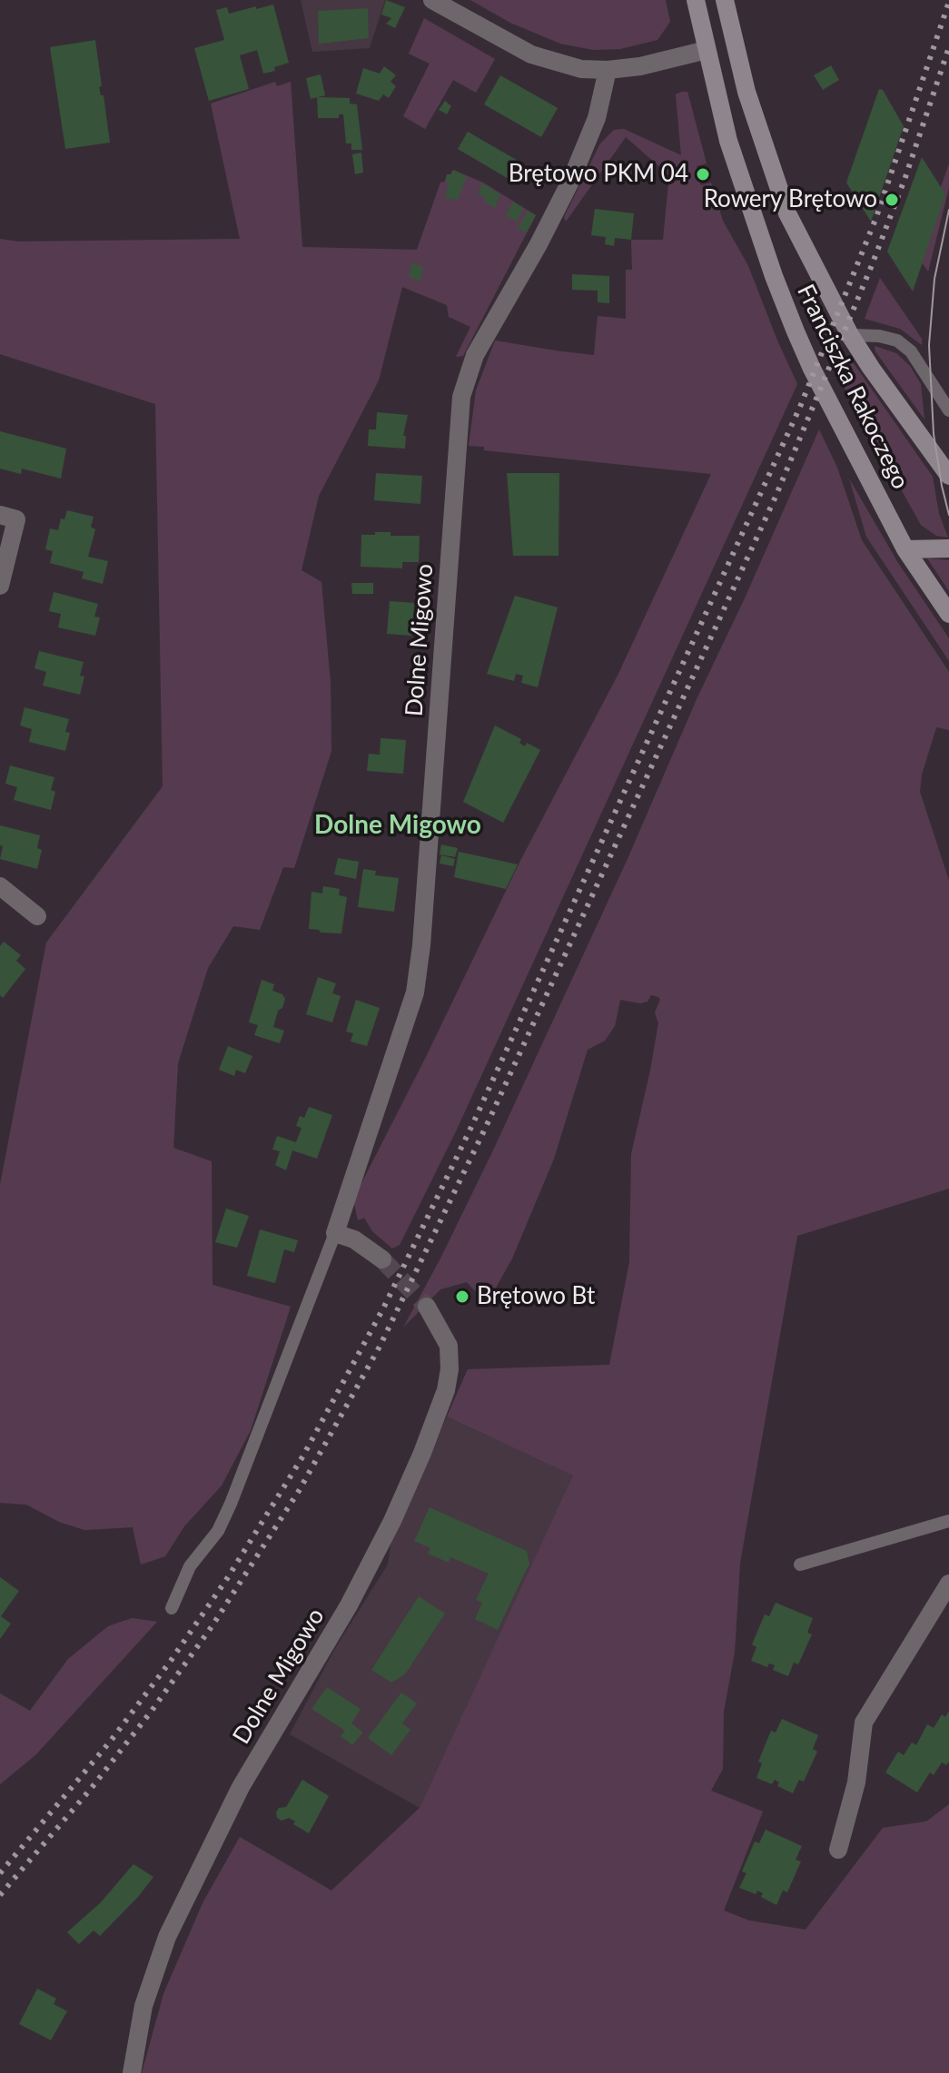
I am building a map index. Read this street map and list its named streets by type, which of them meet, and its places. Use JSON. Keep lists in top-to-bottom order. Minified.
{"streets":{"main road":["Franciszka Rakoczego"],"street":["Dolne Migowo"]},"districts":["Dolne Migowo"],"places":["Brętowo PKM 04","Rowery Brętowo","Brętowo Bt"]}
